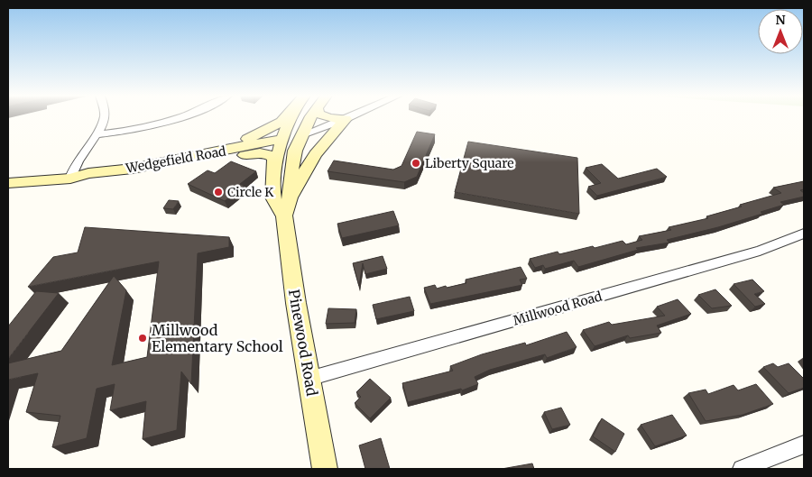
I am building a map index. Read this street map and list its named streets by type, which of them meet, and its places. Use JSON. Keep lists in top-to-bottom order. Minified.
{"streets":{"main road":["Wedgefield Road","Pinewood Road"],"street":["Millwood Road"]},"crossings":[["Wedgefield Road","Pinewood Road"],["Millwood Road","Pinewood Road"]],"places":["Liberty Square","Circle K","Millwood Elementary School"],"north":"top"}
